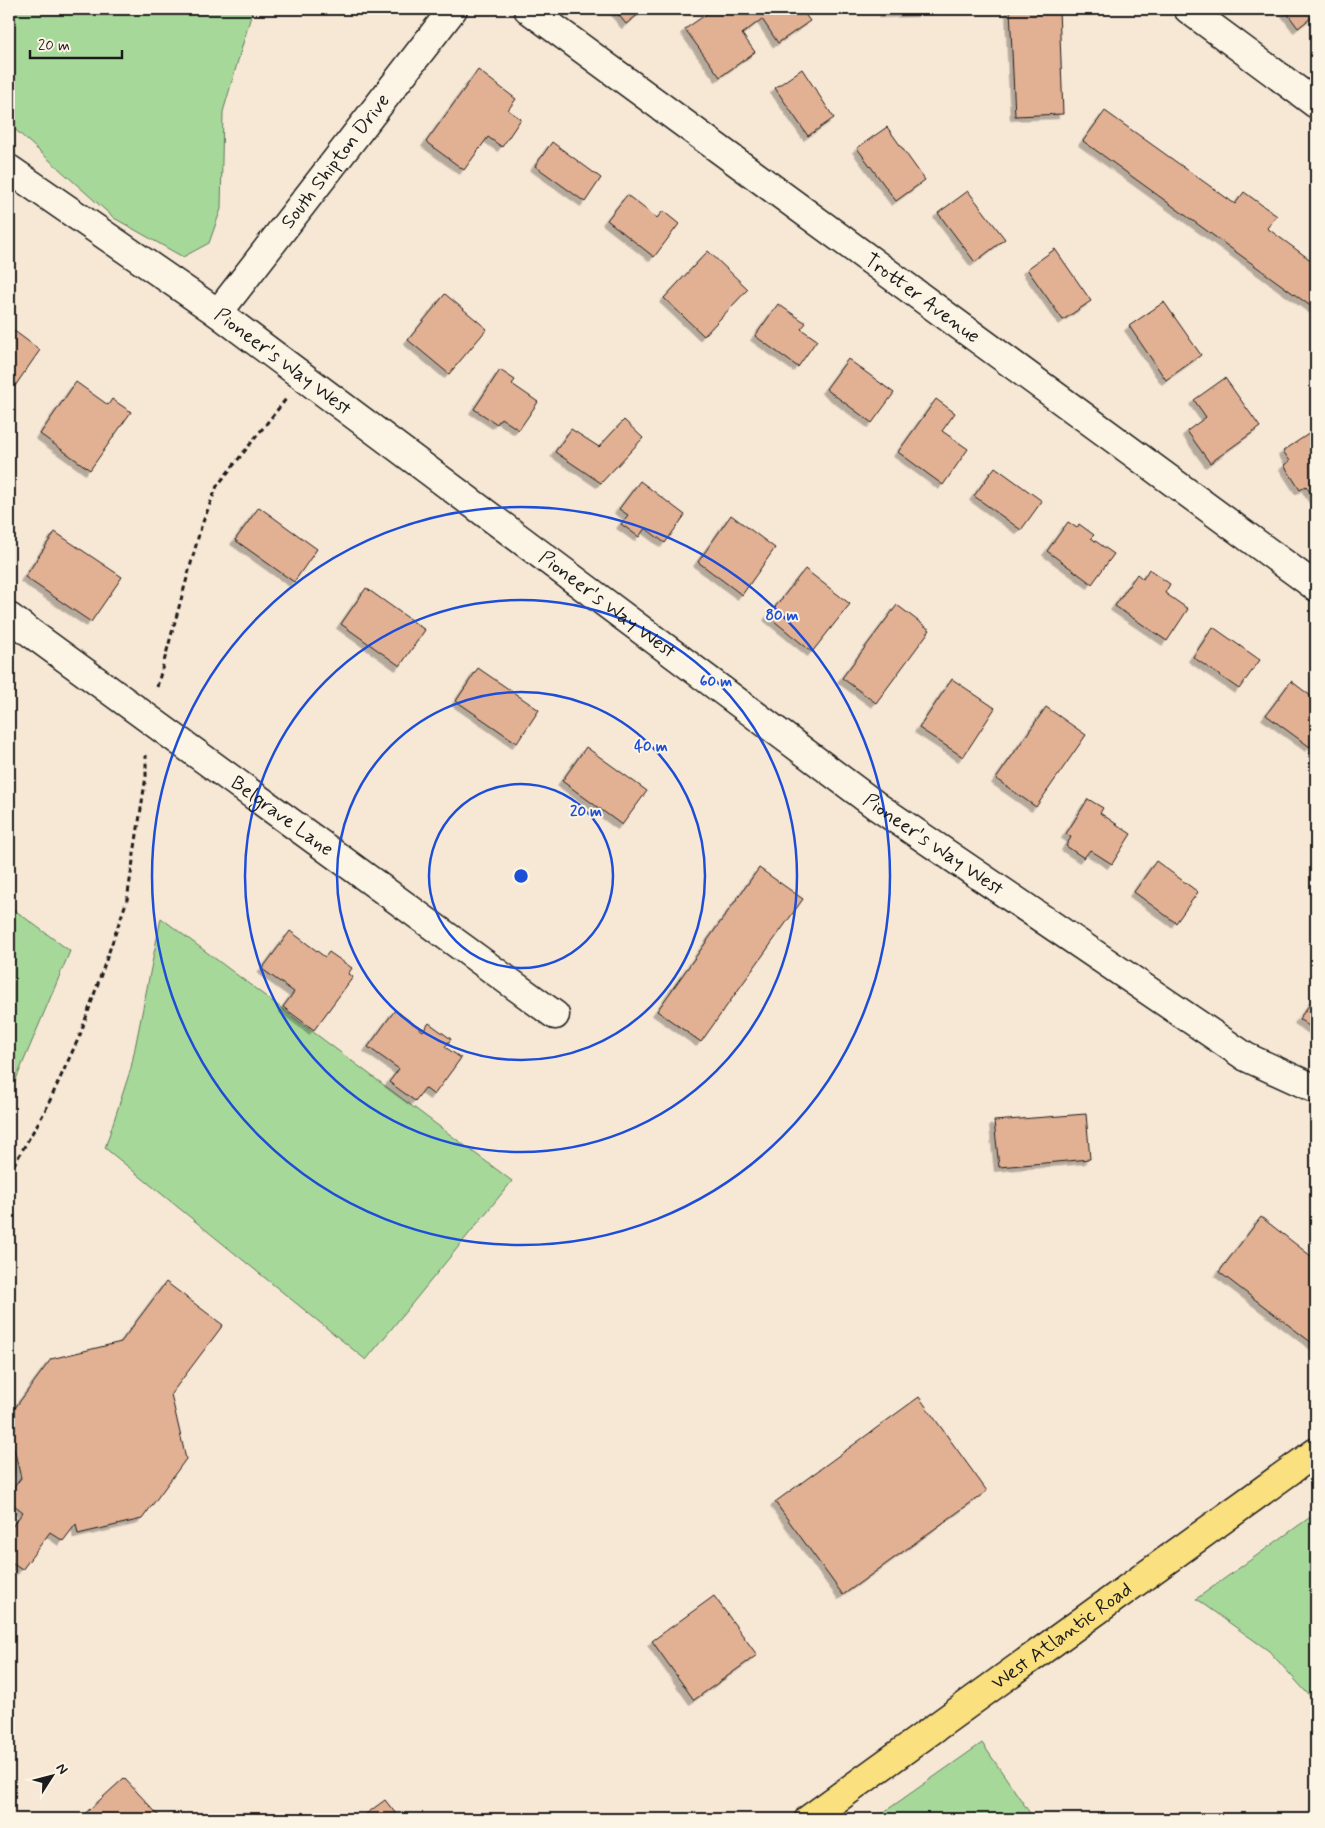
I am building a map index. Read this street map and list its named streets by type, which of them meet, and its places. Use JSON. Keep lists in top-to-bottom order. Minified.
{"streets":{"main road":["West Atlantic Road"],"street":["South Shipton Drive","Trotter Avenue","Pioneer's Way West","Belgrave Lane"]},"crossings":[["South Shipton Drive","Pioneer's Way West"]],"scale_bar":"20 m","north":"top right","rings":["80 m","60 m","40 m","20 m"]}
